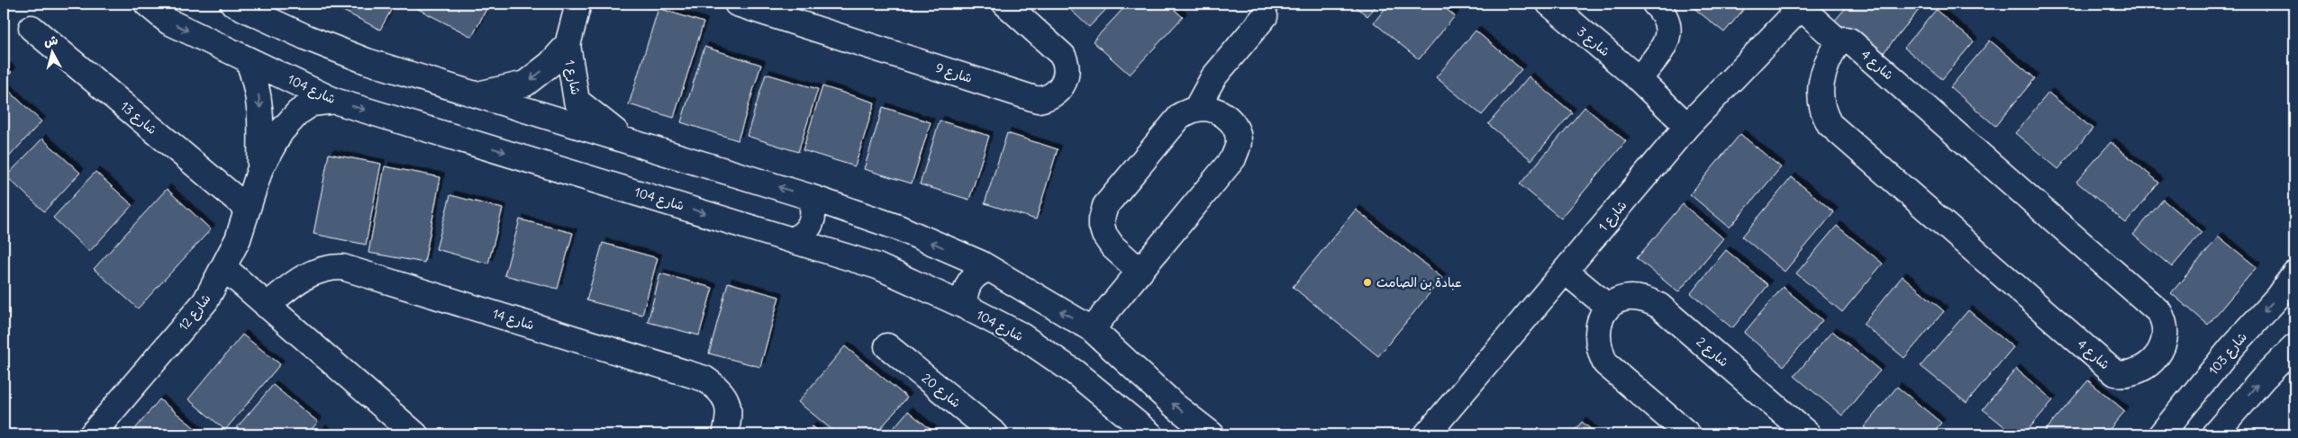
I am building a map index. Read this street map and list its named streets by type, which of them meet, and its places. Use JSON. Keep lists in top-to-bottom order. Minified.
{"streets":{"street":["شارع 3","شارع 4","شارع 9","شارع 1","شارع 104","شارع 13","شارع 12","شارع 14","شارع 2","شارع 103","شارع 20"]},"crossings":[["شارع 3","شارع 1"],["شارع 4","شارع 1"],["شارع 104","شارع 12"],["شارع 13","شارع 12"]],"places":["عبادة بن الصامت"],"north":"top"}
